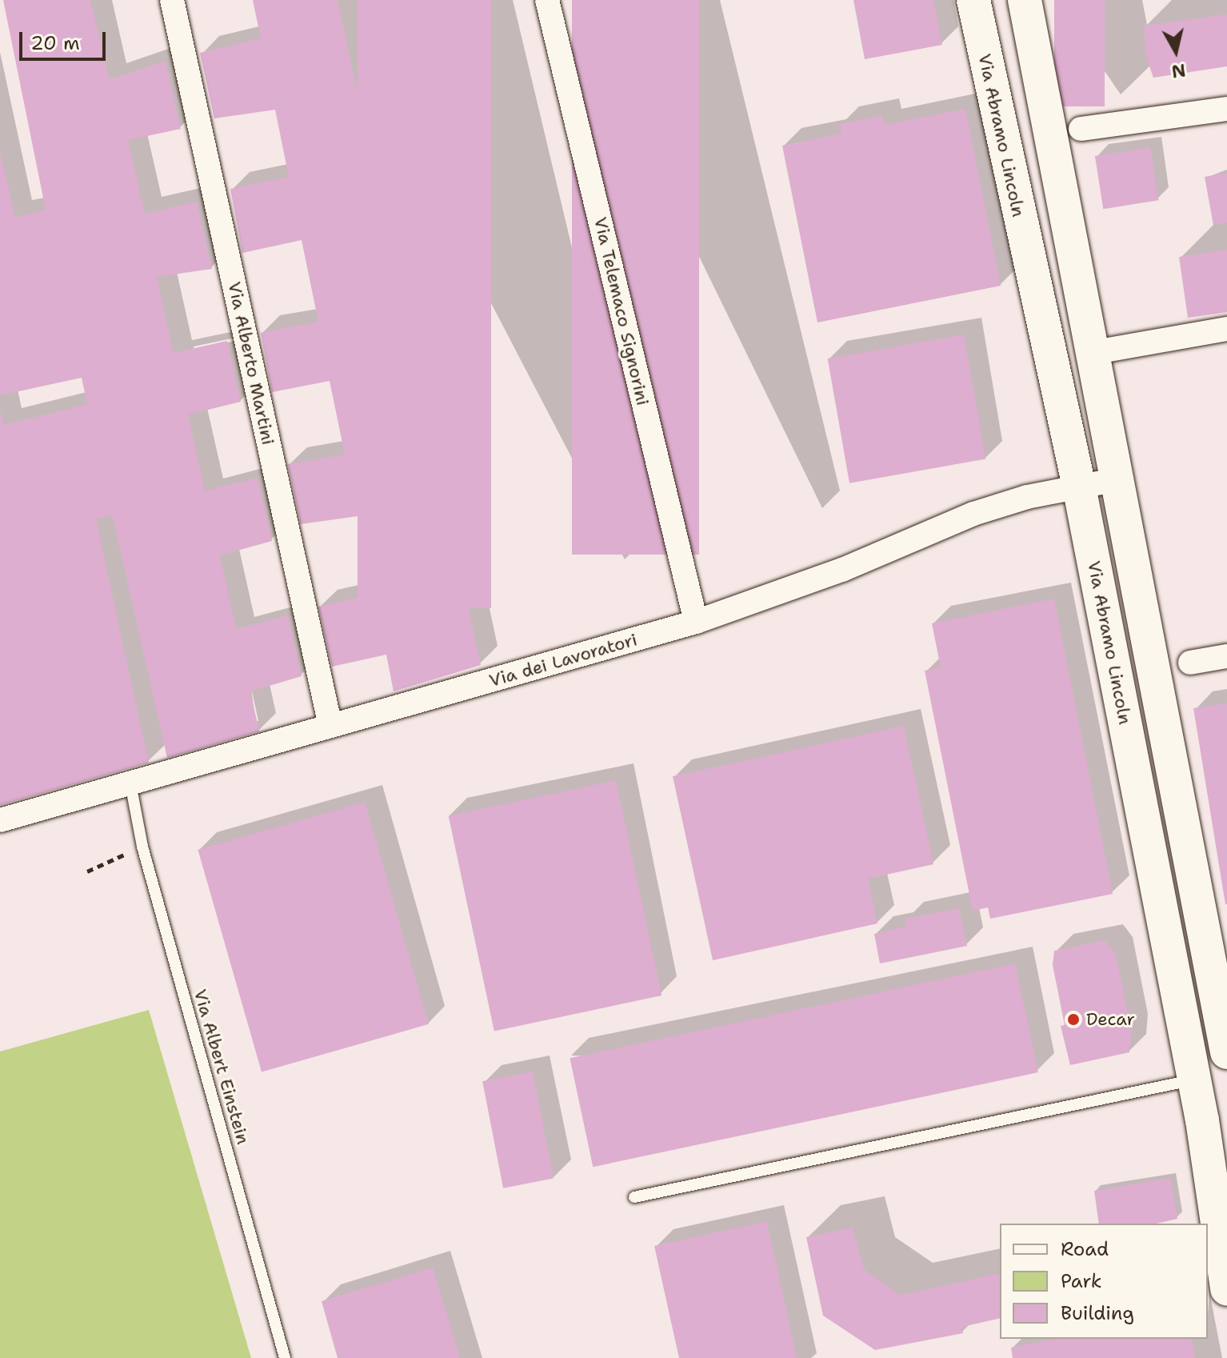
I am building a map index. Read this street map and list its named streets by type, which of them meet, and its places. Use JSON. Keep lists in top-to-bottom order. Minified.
{"streets":{"main road":["Via Abramo Lincoln"],"street":["Via Telemaco Signorini","Via Alberto Martini","Via dei Lavoratori"],"lane":["Via Albert Einstein"]},"crossings":[["Via Abramo Lincoln","Via dei Lavoratori"],["Via Telemaco Signorini","Via dei Lavoratori"],["Via Alberto Martini","Via dei Lavoratori"],["Via dei Lavoratori","Via Albert Einstein"]],"places":["Decar"],"legend":["Road","Park","Building"],"scale_bar":"20 m","north":"bottom"}
